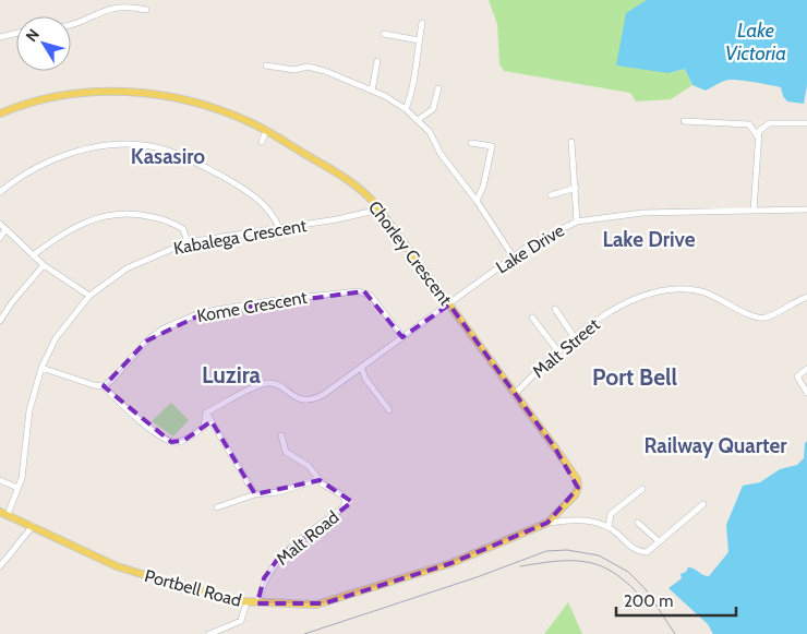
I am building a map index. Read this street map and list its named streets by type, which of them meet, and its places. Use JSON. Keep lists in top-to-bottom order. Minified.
{"streets":{"main road":["Chorley Crescent","Portbell Road"],"street":["Kabalega Crescent","Lake Drive","Kome Crescent","Malt Street","Malt Road"]},"crossings":[["Kabalega Crescent","Chorley Crescent"],["Kabalega Crescent","Portbell Road"],["Lake Drive","Chorley Crescent"],["Lake Drive","Kome Crescent"],["Chorley Crescent","Malt Street"],["Chorley Crescent","Portbell Road"],["Malt Road","Portbell Road"]],"districts":["Kasasiro","Lake Drive","Luzira","Port Bell","Railway Quarter"],"water":["Lake Victoria"],"scale_bar":"200 m","north":"top left"}
